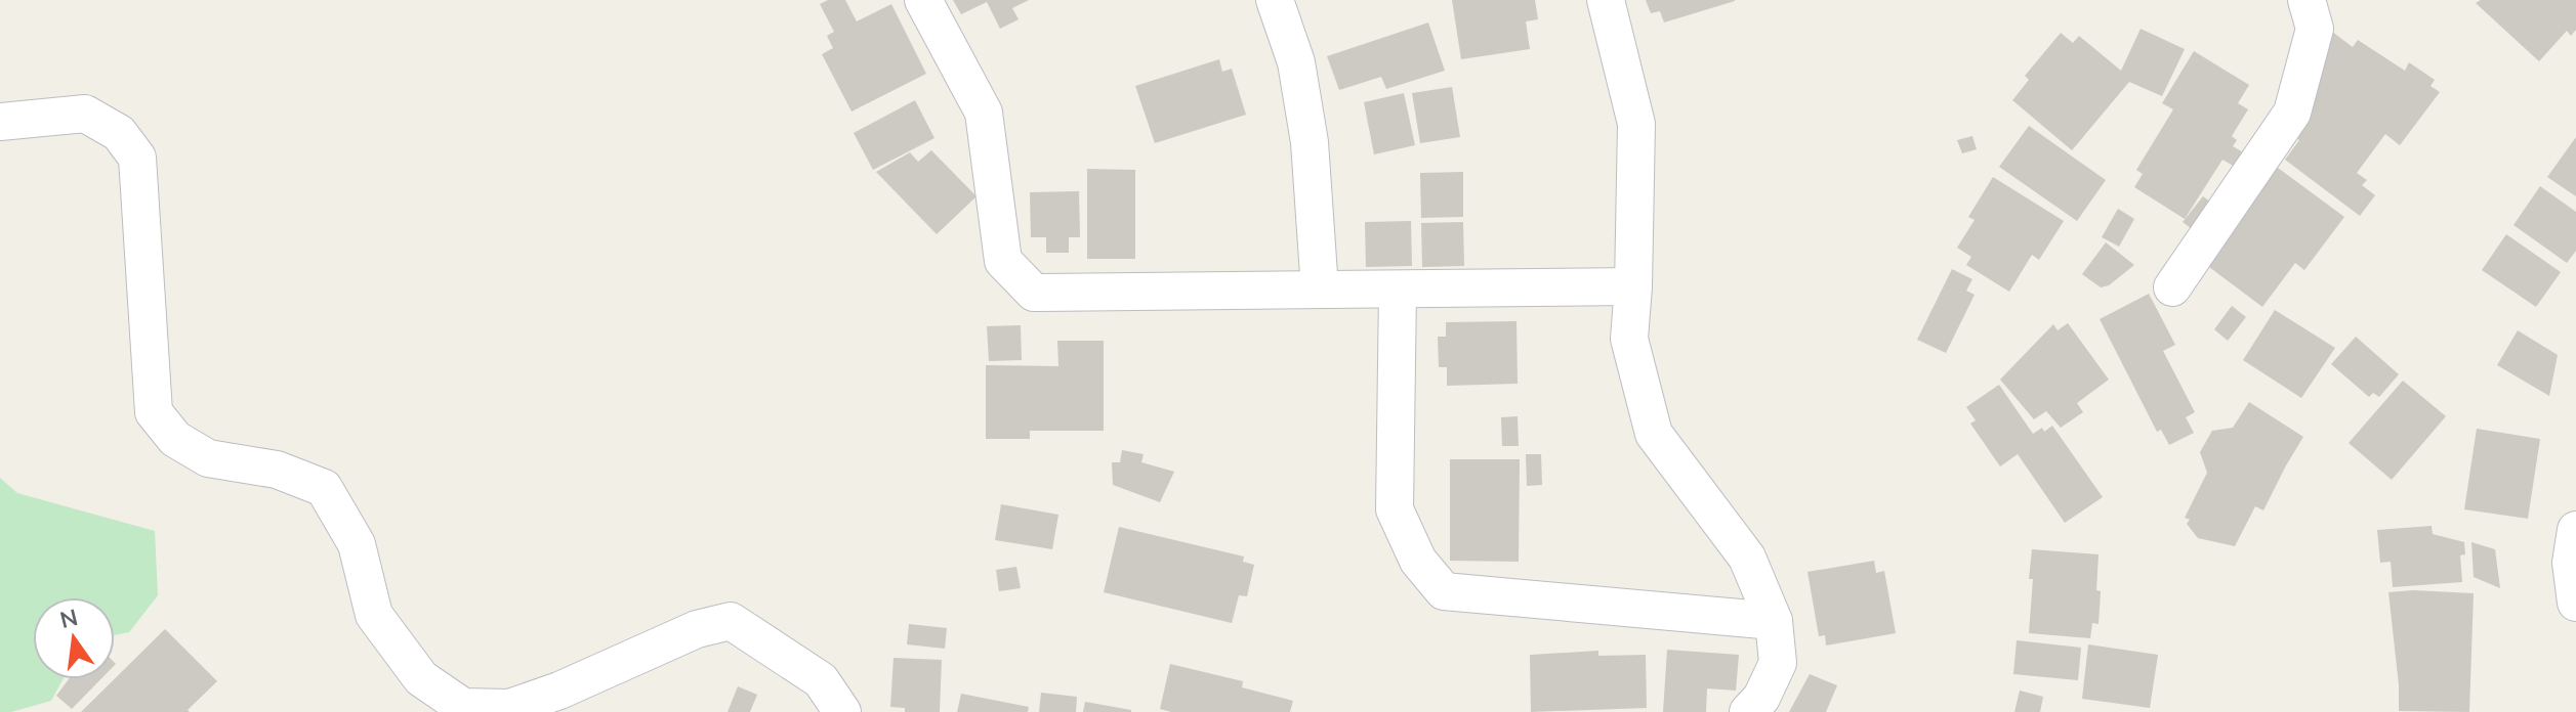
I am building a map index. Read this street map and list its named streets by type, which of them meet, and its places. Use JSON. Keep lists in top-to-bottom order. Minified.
{"north":"top"}
